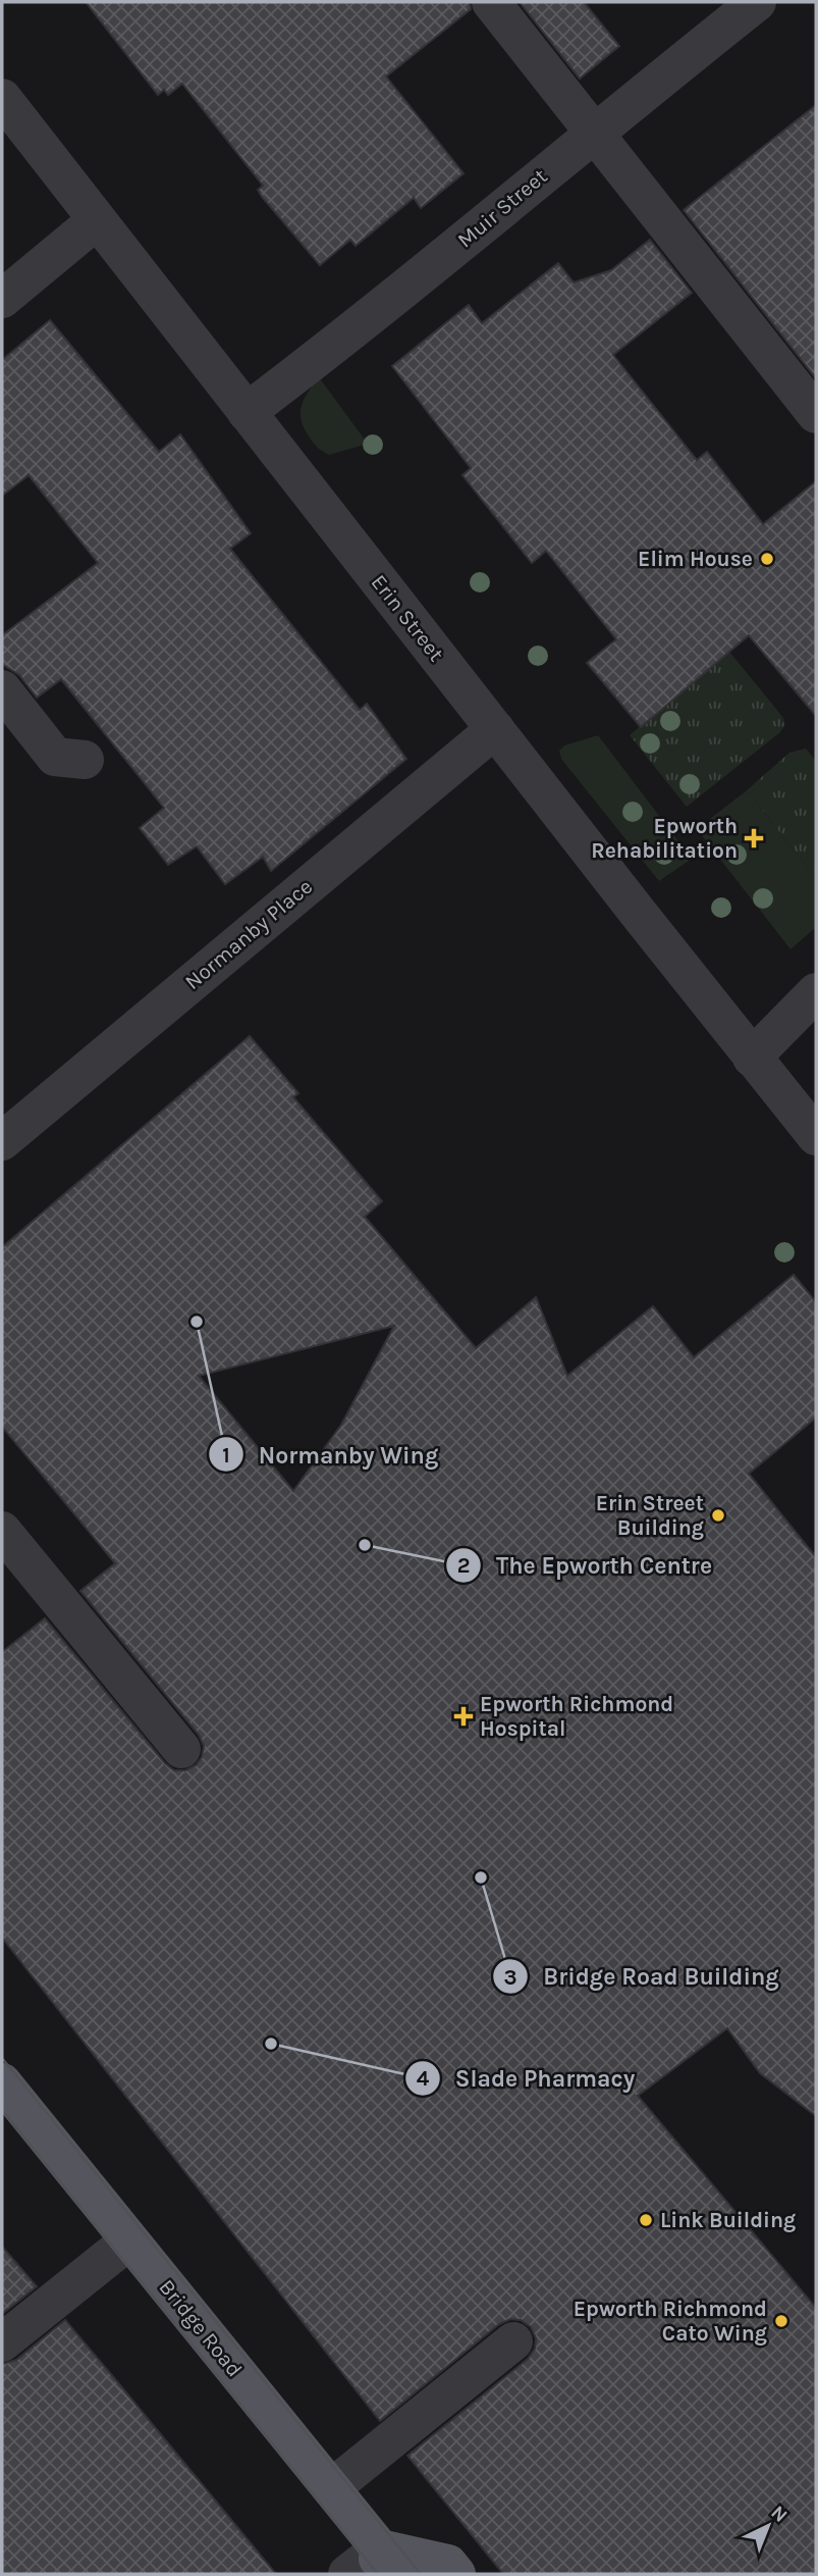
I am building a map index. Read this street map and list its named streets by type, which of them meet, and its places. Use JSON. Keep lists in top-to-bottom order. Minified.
{"streets":{"main road":["Bridge Road"],"street":["Muir Street","Erin Street","Normanby Place"]},"crossings":[["Muir Street","Erin Street"],["Erin Street","Normanby Place"]],"places":{"other":["Elim House","Normanby Wing","Erin Street Building","The Epworth Centre","Bridge Road Building","Slade Pharmacy","Link Building","Epworth Richmond Cato Wing"],"health":["Epworth Rehabilitation","Epworth Richmond Hospital"]},"north":"top right"}
